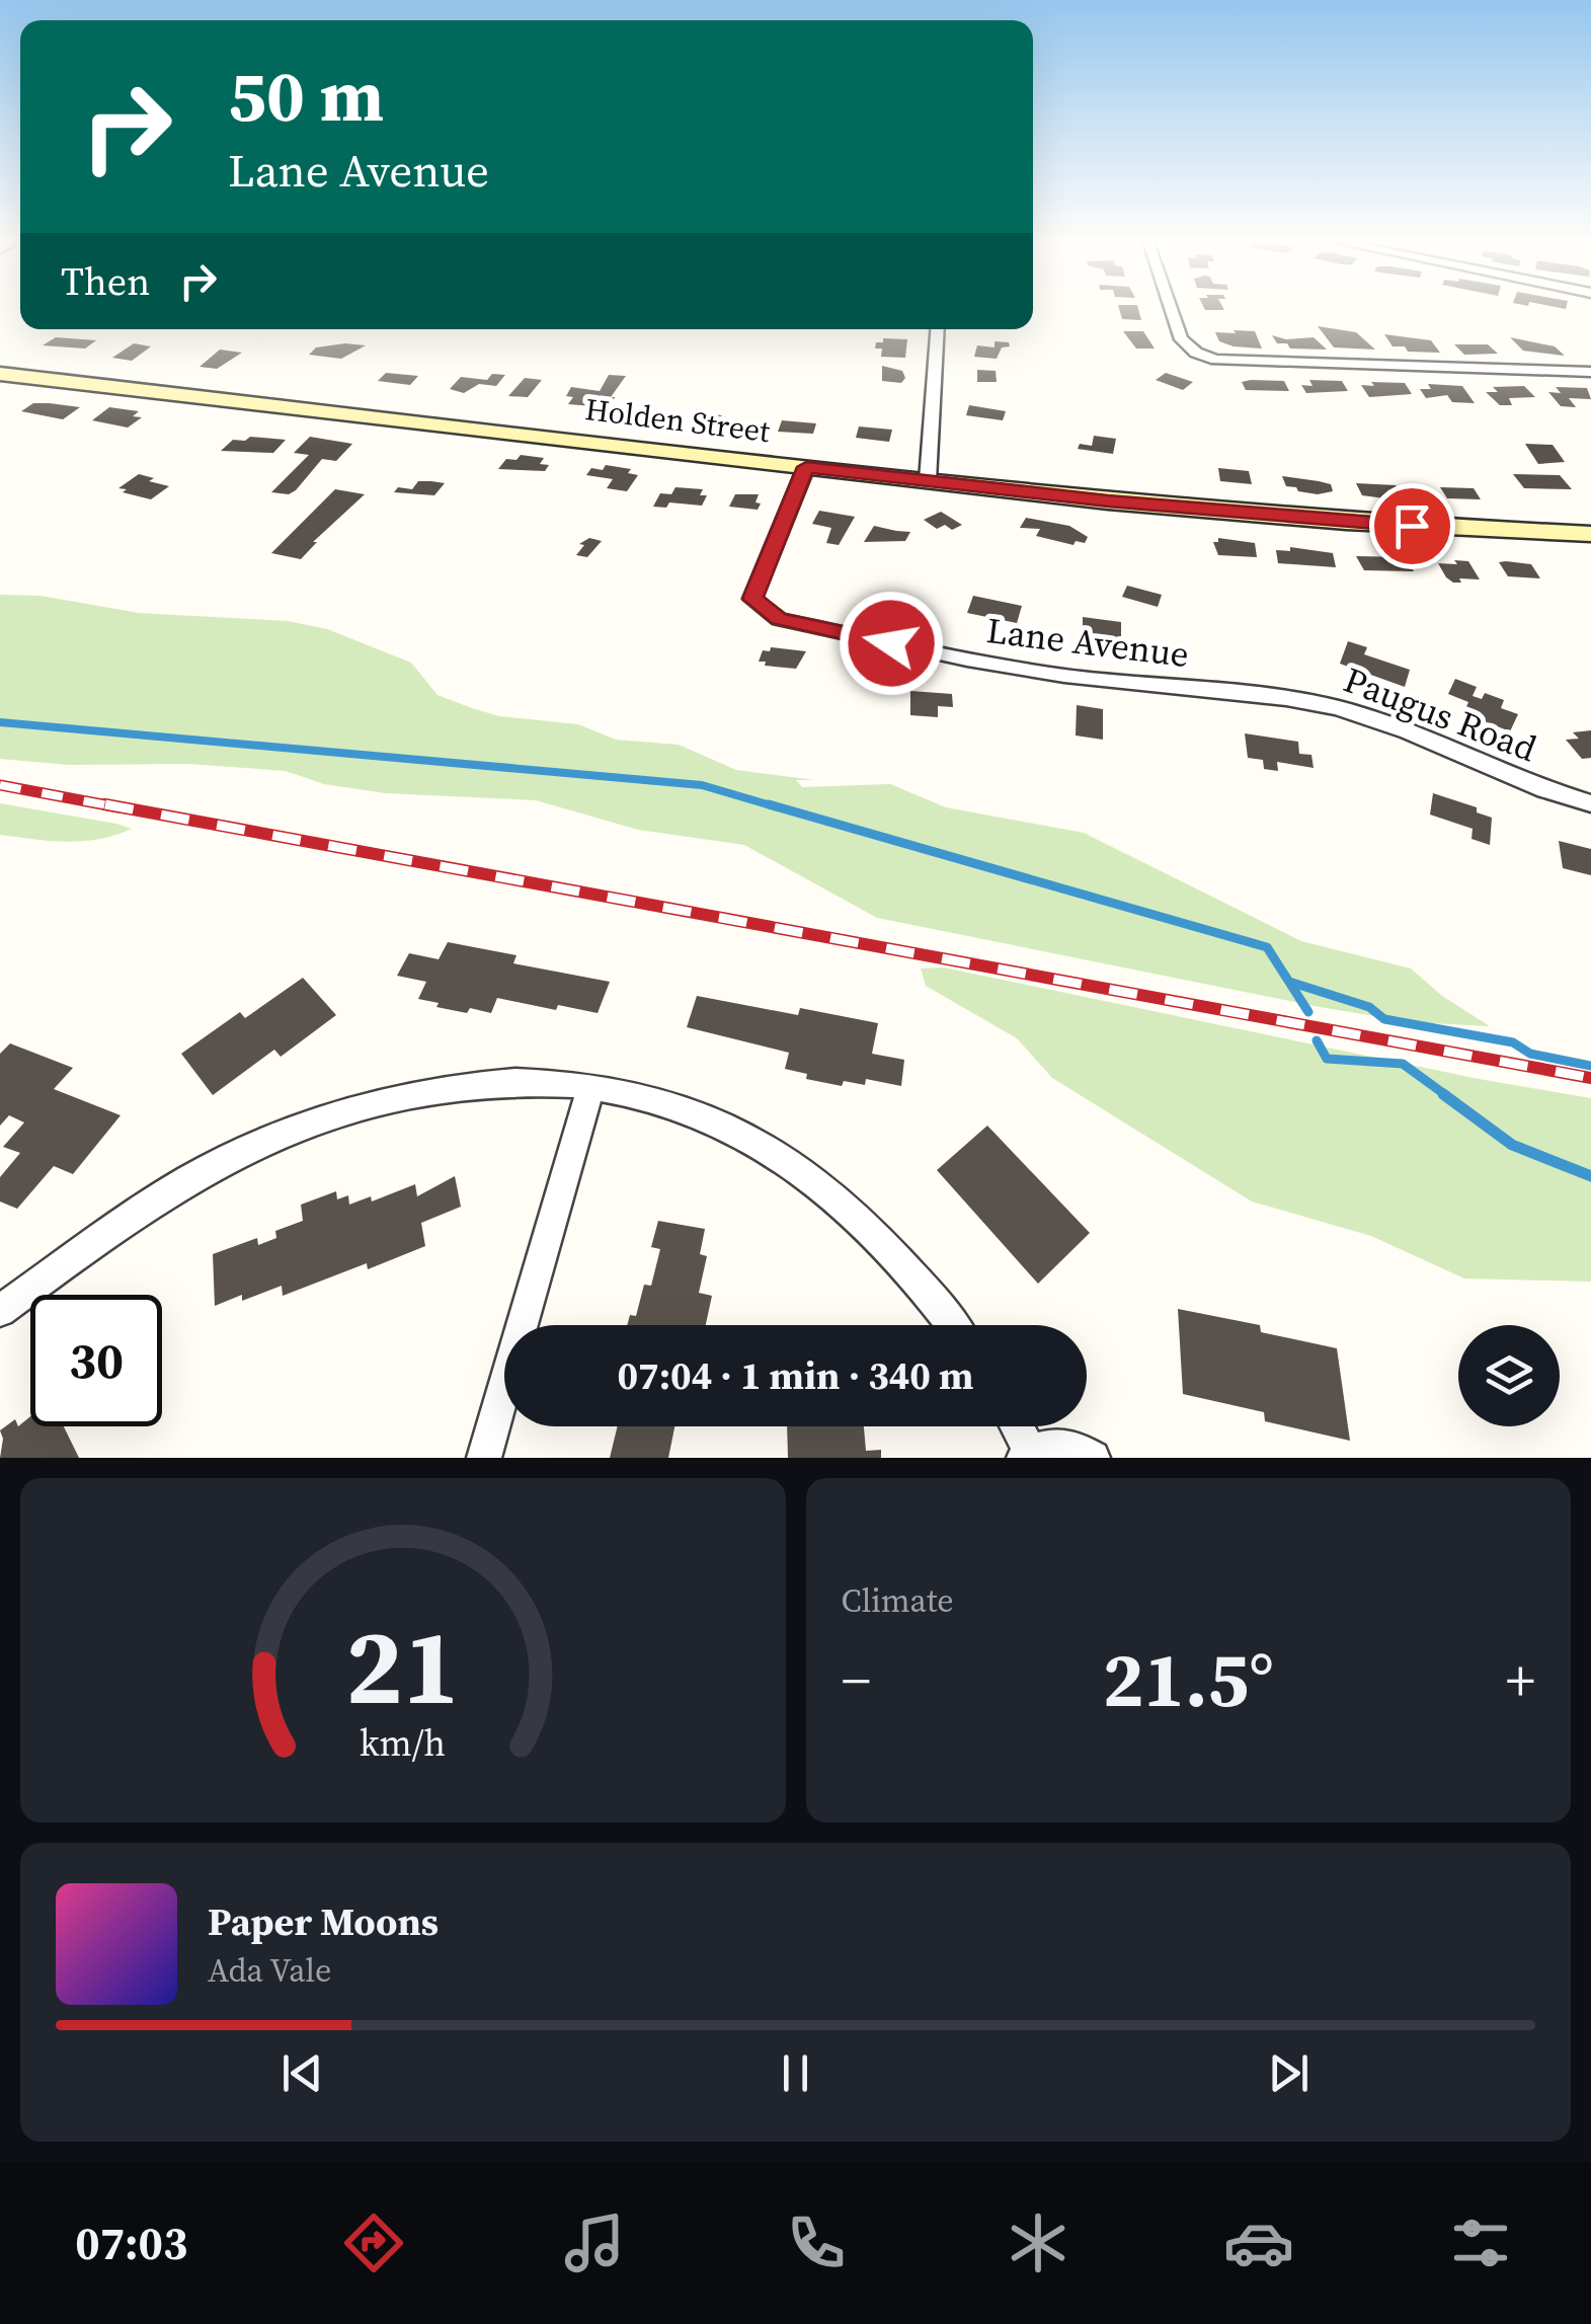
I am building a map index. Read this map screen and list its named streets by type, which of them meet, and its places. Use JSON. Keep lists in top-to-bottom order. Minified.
{"streets":{"main road":["Holden Street"],"street":["Lane Avenue","Paugus Road"]},"crossings":[["Holden Street","Lane Avenue"],["Lane Avenue","Paugus Road"]],"page":{"turn":["50 m","Lane Avenue"],"then":"Then","limit":"30","trip":"07:04 · 1 min · 340 m","tile":"Climate","heat":["−","21.5°","+"],"song":["Paper Moons","Ada Vale"],"tabs":"07:03","gauge":["21","km/h"]}}
